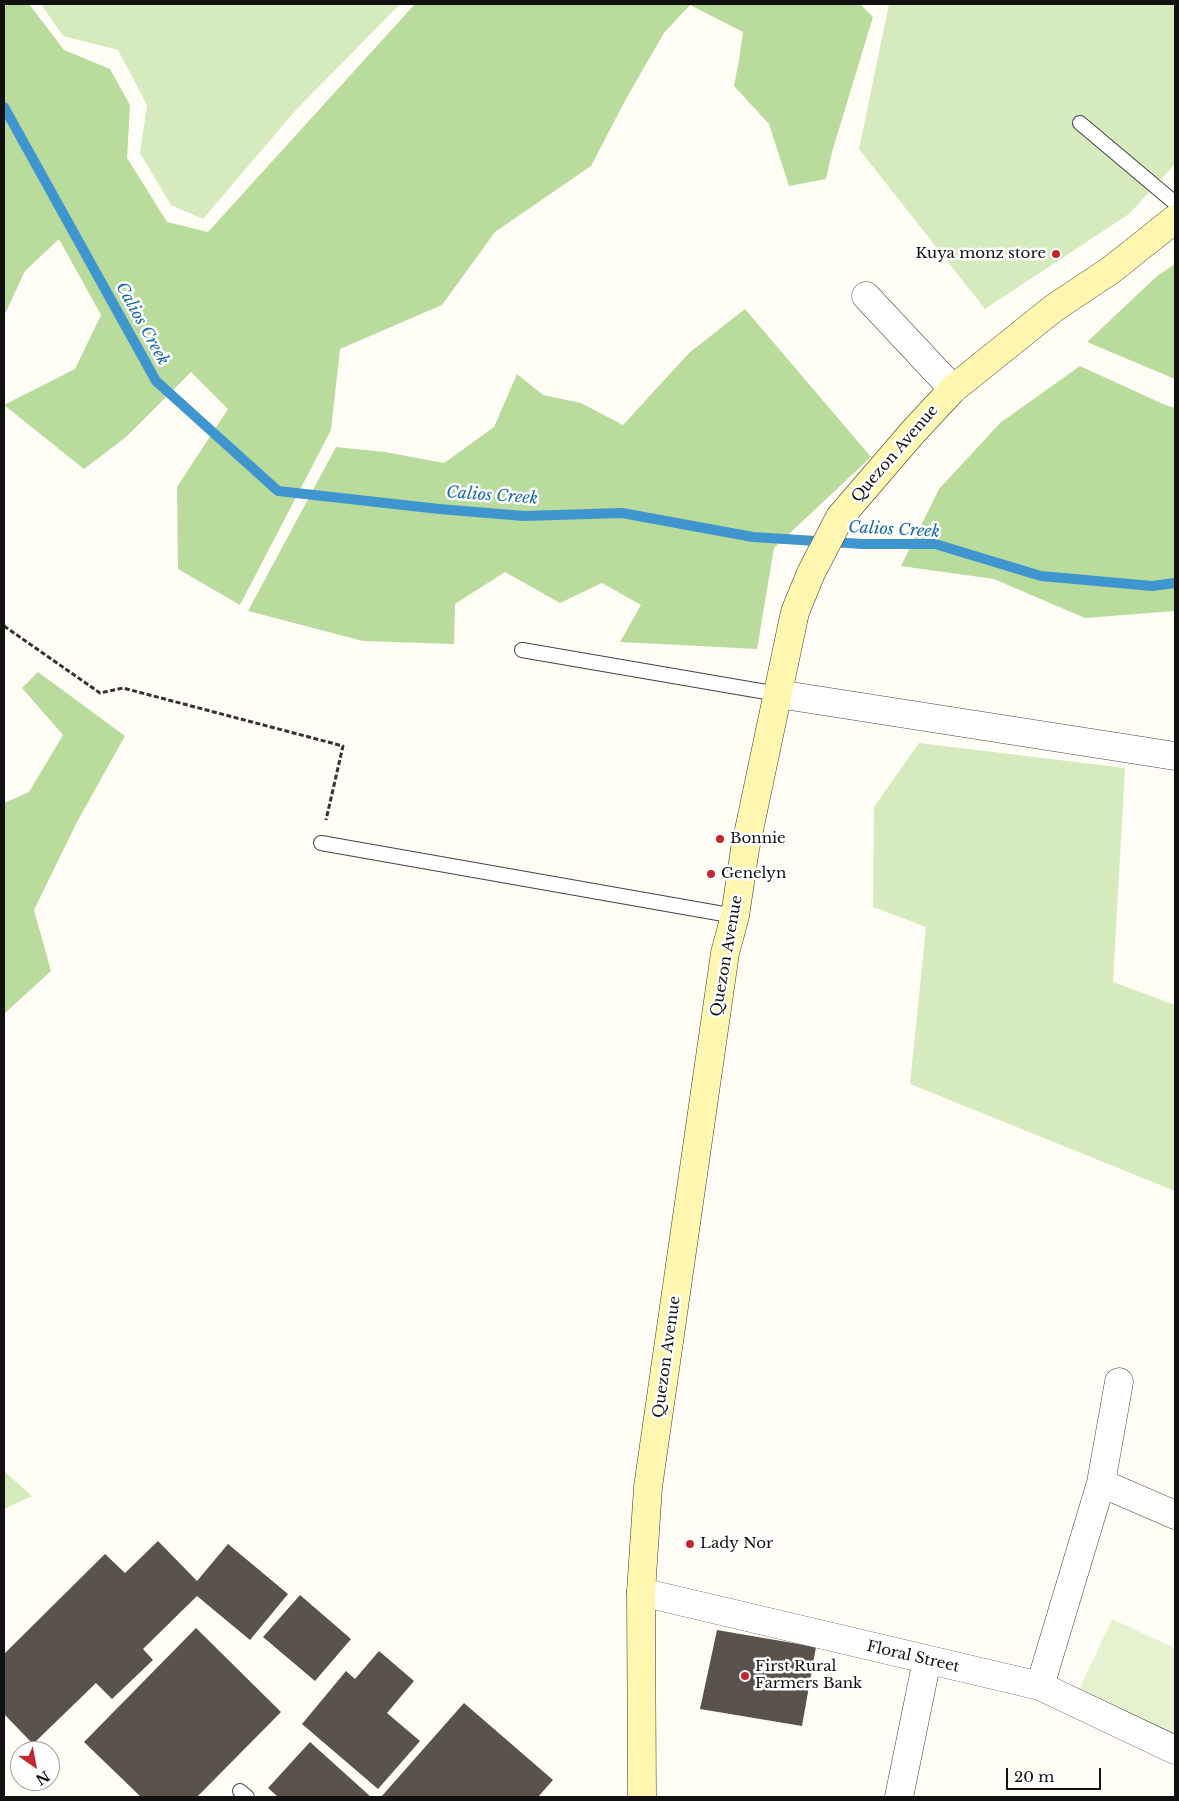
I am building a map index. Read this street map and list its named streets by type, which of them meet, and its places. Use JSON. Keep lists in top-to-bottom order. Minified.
{"streets":{"main road":["Quezon Avenue"],"street":["Floral Street"]},"crossings":[["Quezon Avenue","Floral Street"]],"water":["Calios Creek"],"places":["Kuya monz store","Bonnie","Genelyn","Lady Nor","First Rural Farmers Bank"],"scale_bar":"20 m","north":"bottom right"}
